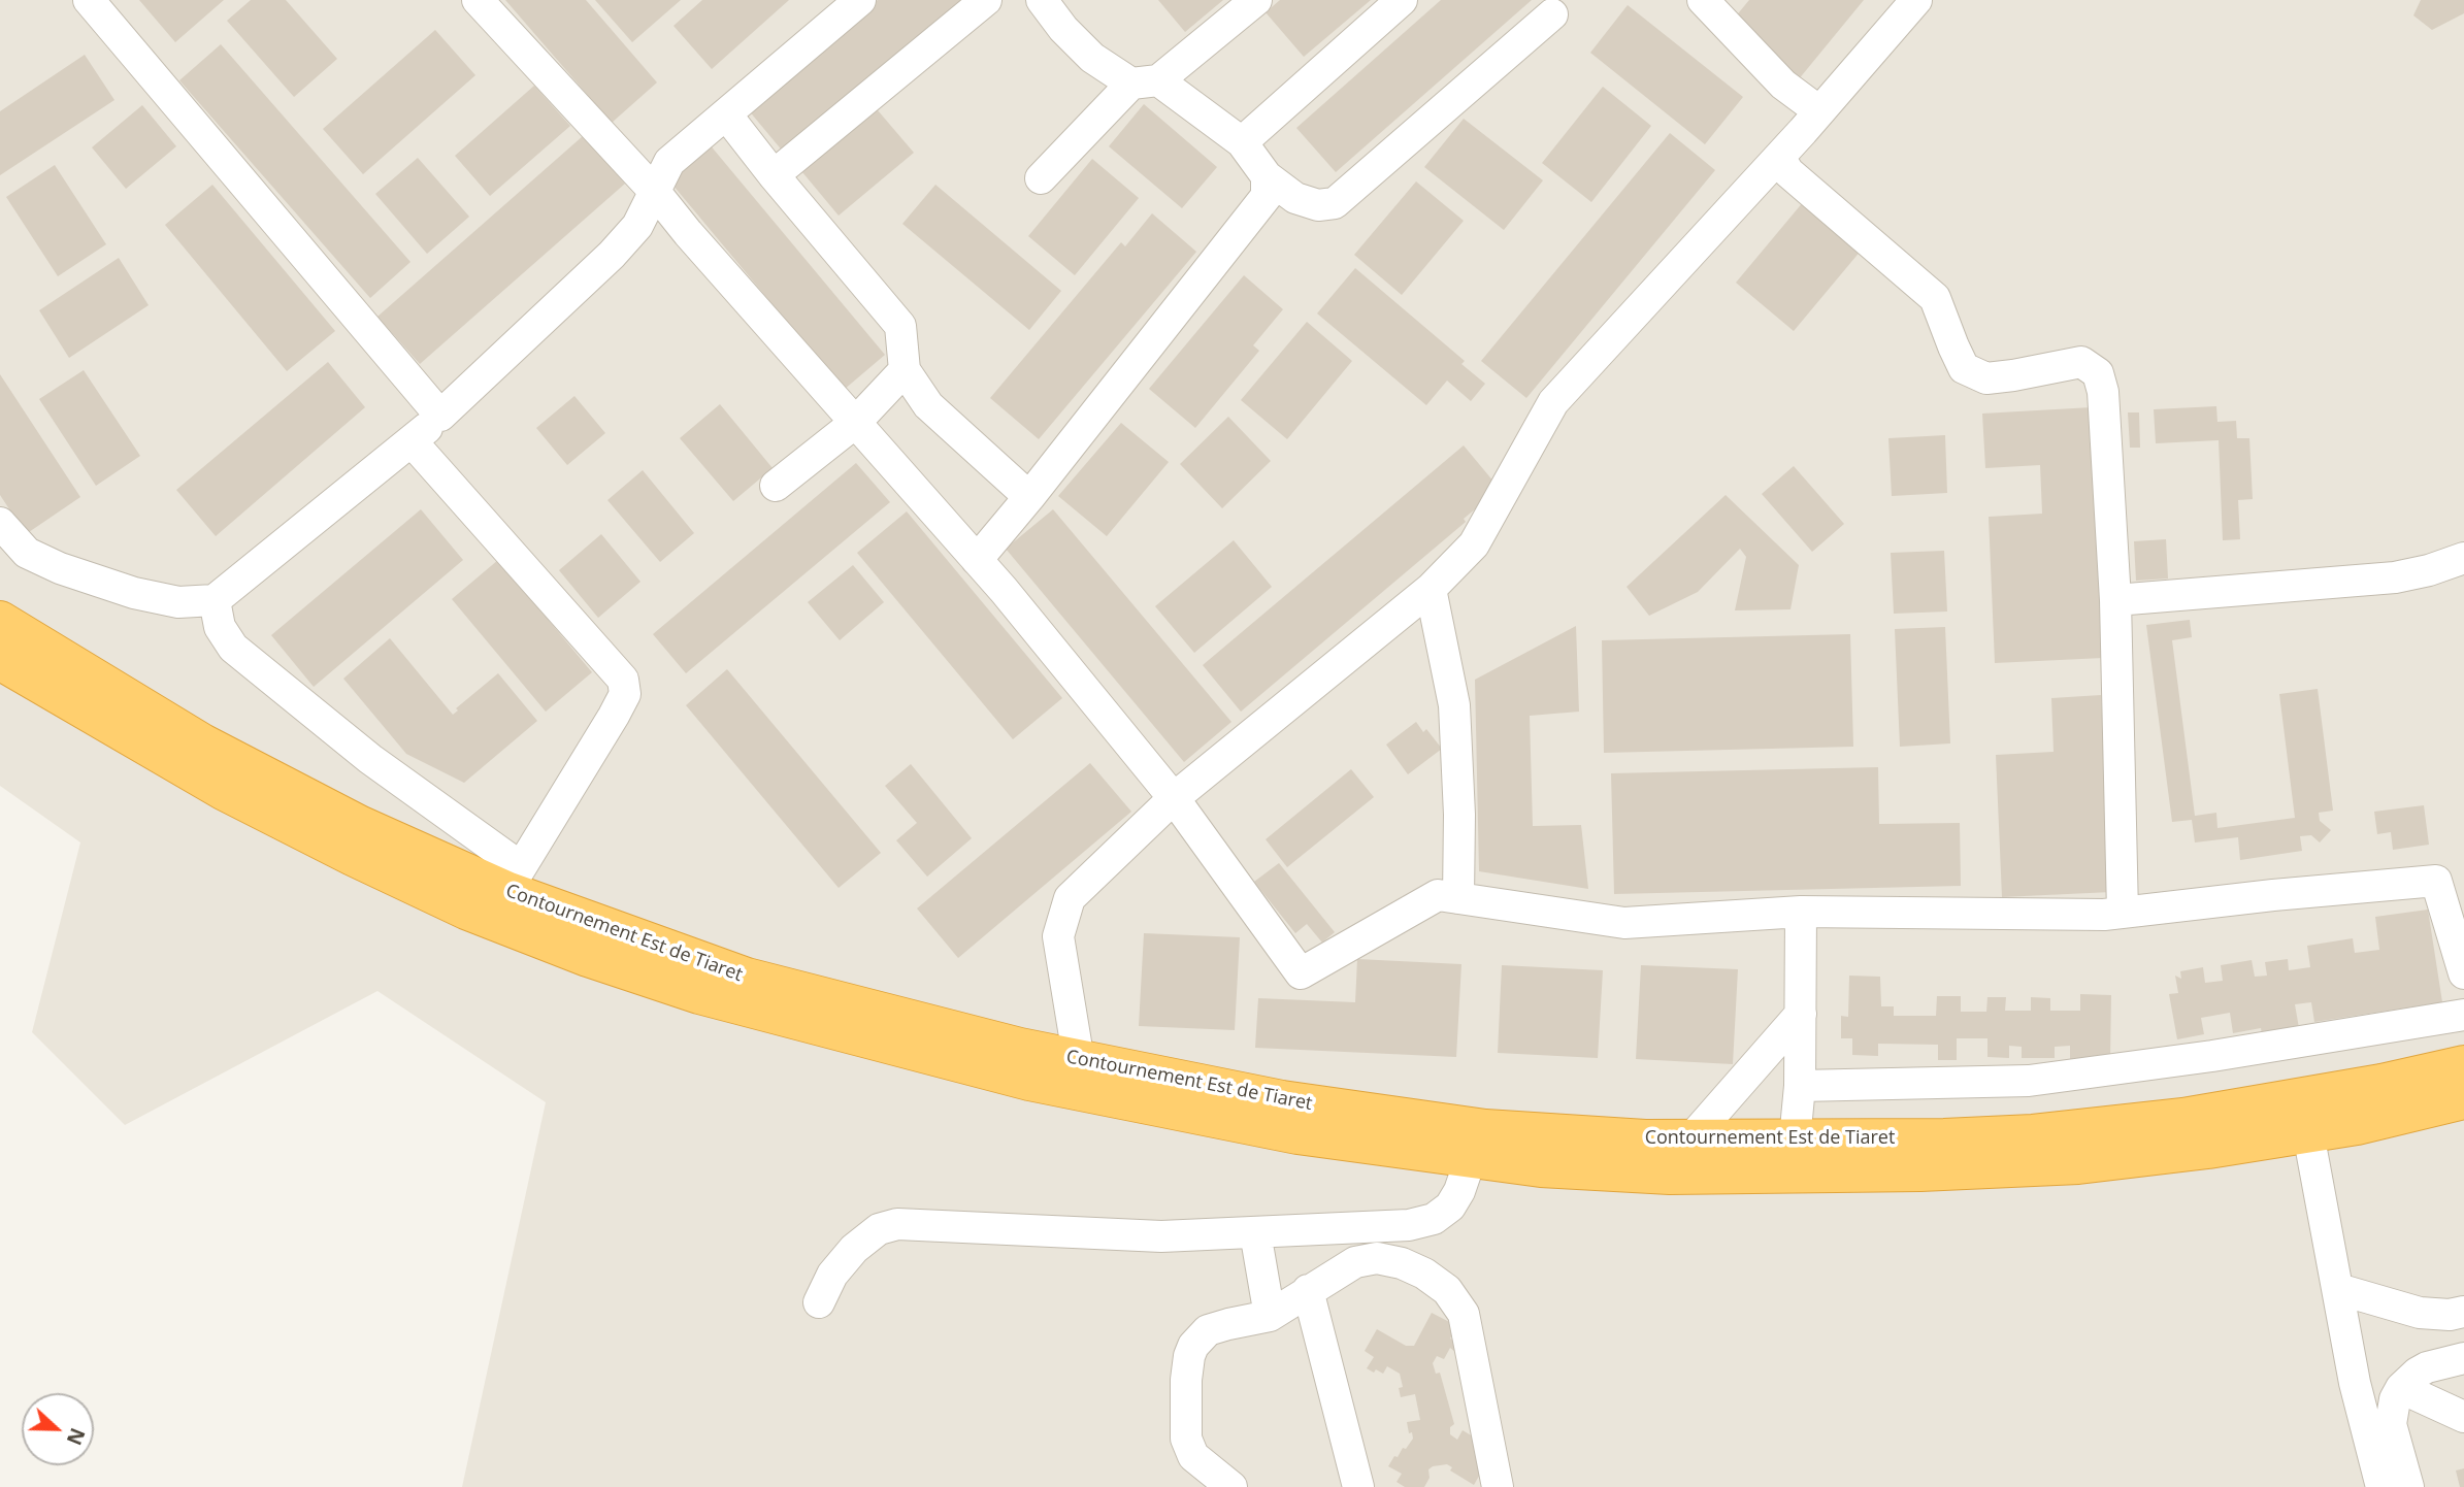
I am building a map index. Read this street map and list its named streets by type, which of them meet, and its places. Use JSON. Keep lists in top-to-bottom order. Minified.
{"streets":{"highway":["Contournement Est de Tiaret"]},"north":"right"}
